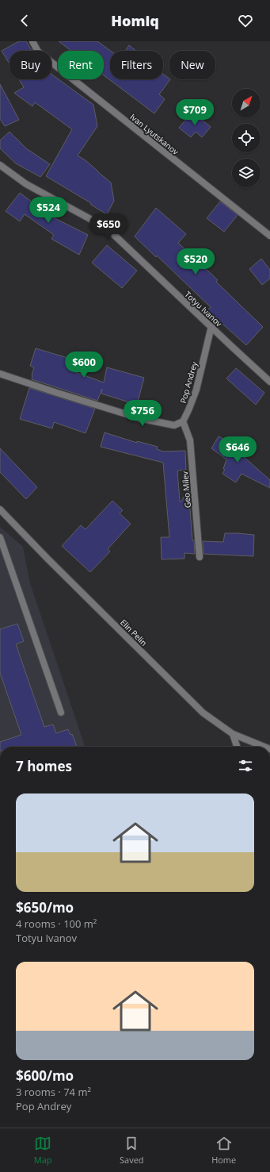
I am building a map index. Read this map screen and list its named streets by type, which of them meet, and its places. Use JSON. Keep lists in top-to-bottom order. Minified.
{"streets":{"street":["Ivan Lyutskanov","Totyu Ivanov","Pop Andrey","Geo Milev","Elin Pelin"]},"crossings":[["Totyu Ivanov","Pop Andrey"],["Pop Andrey","Geo Milev"]],"north":"top right","page":{"header":"Homiq","chip":["Buy","Rent","Filters","New"],"price":["$709","$524","$650","$520","$600","$756","$646"],"heading":"7 homes","list":[{"name":"$650/mo","note":"4 rooms · 100 m² · Totyu Ivanov"},{"name":"$600/mo","note":"3 rooms · 74 m² · Pop Andrey"}],"tabs":["Map","Saved","Home"]}}
